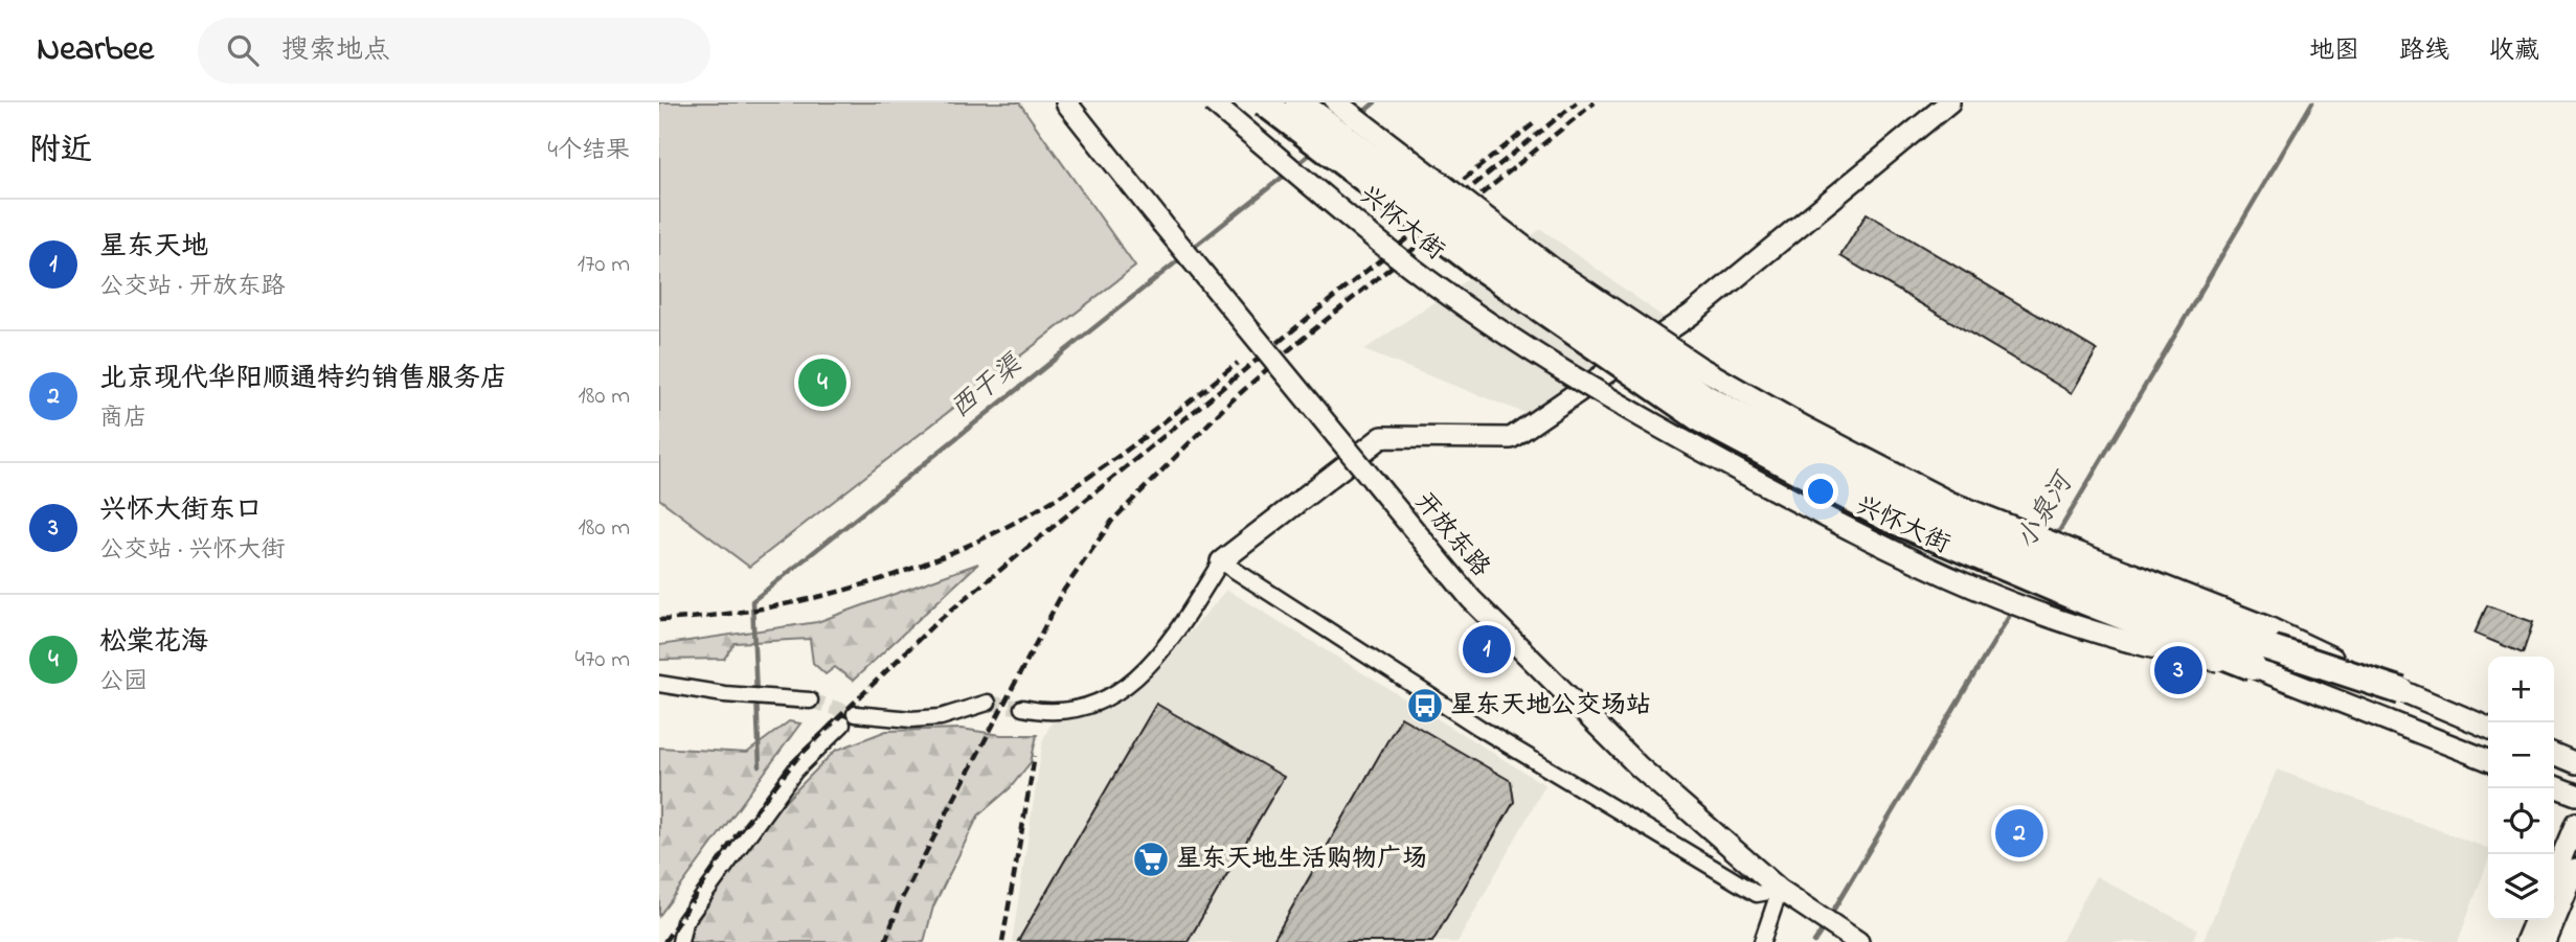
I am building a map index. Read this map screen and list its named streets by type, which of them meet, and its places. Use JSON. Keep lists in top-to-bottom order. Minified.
{"streets":{"main road":["兴怀大街","开放东路"]},"water":["西干渠","小泉河"],"places":{"bus stop":["星东天地公交场站"],"supermarket":["星东天地生活购物广场"]},"page":{"header":"Nearbee","search":"搜索地点","nav":["地图","路线","收藏"],"heading":["附近","4个结果"],"list":[{"mark":"1","name":"星东天地","note":"公交站 · 开放东路","value":"170 m"},{"mark":"2","name":"北京现代华阳顺通特约销售服务店","note":"商店","value":"180 m"},{"mark":"3","name":"兴怀大街东口","note":"公交站 · 兴怀大街","value":"180 m"},{"mark":"4","name":"松棠花海","note":"公园","value":"470 m"}],"pins":["4","1","3","2"],"map_buttons":["+","−"]}}
